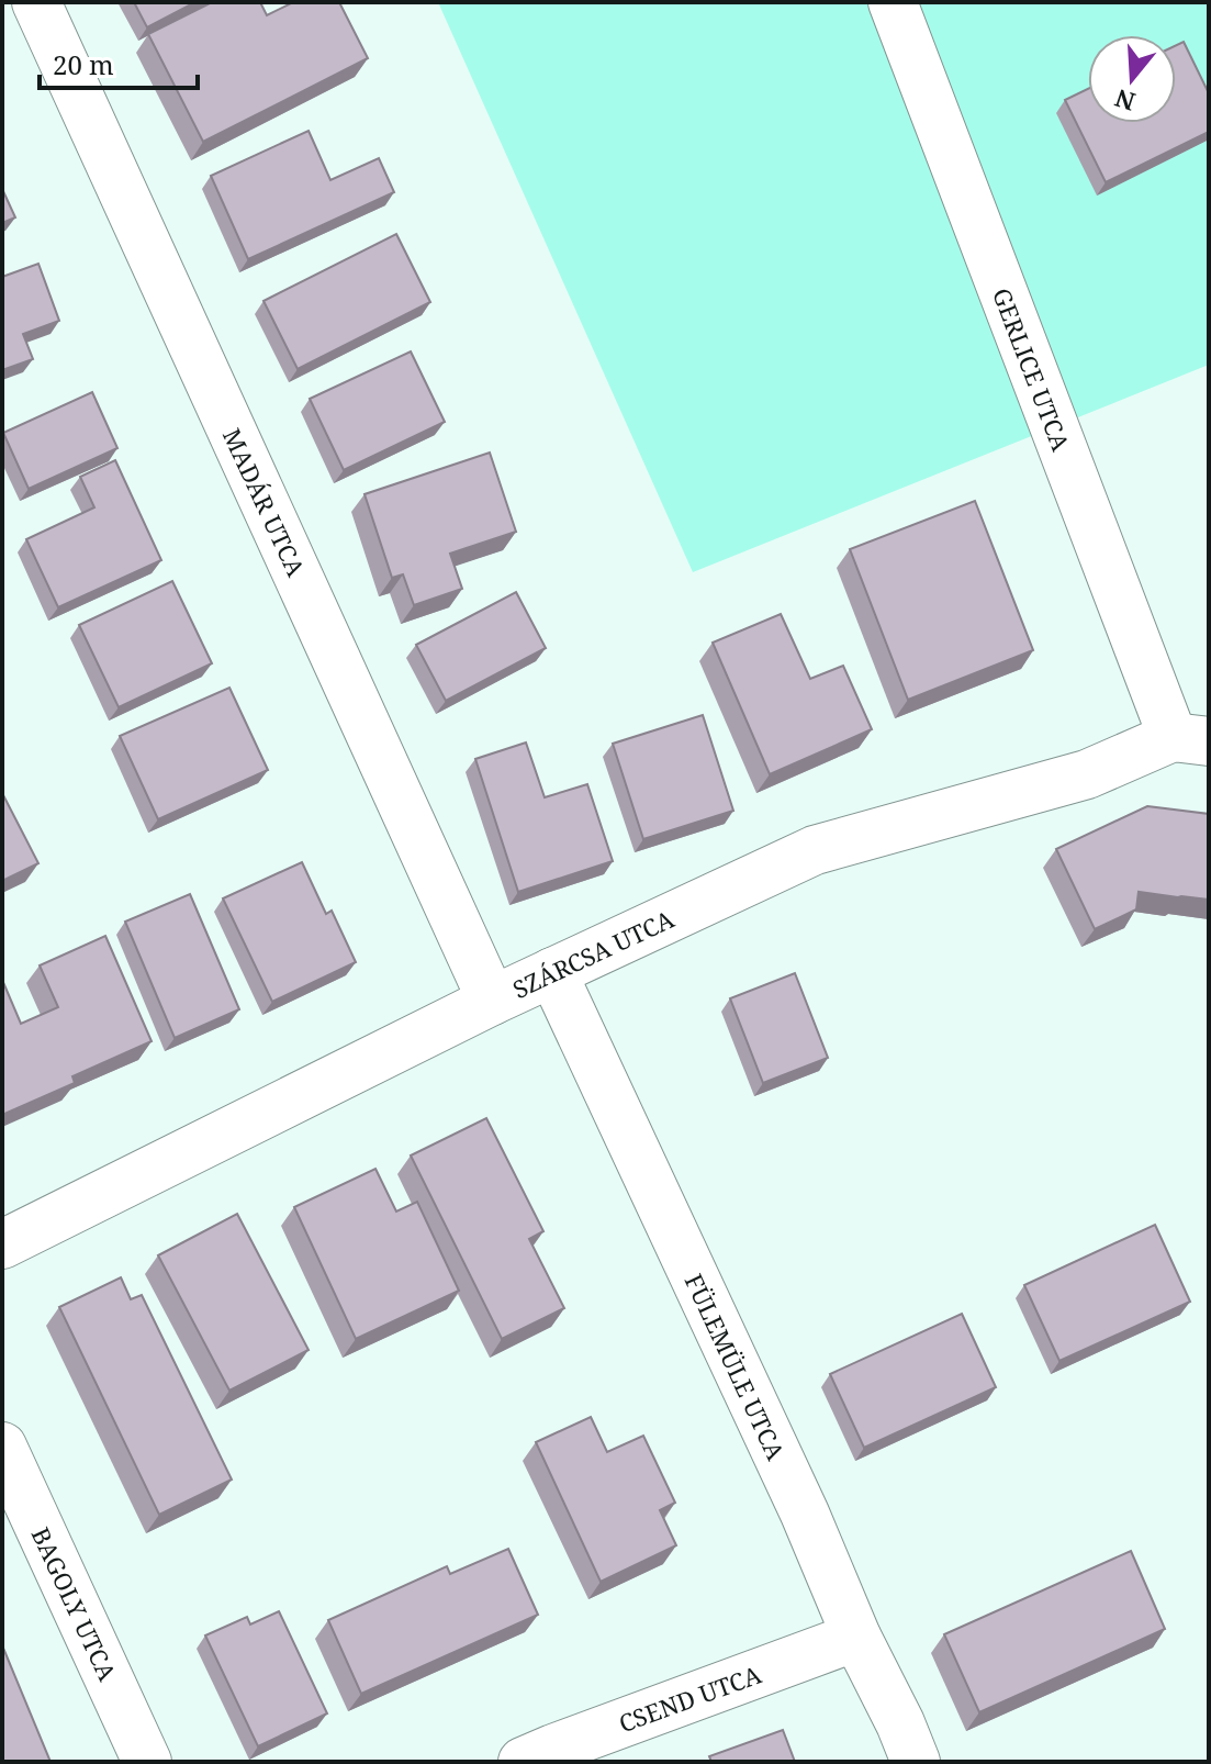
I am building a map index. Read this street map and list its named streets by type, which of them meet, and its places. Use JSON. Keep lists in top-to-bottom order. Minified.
{"streets":{"street":["GERLICE UTCA","MADÁR UTCA","SZÁRCSA UTCA","FÜLEMÜLE UTCA","BAGOLY UTCA","CSEND UTCA"]},"crossings":[["GERLICE UTCA","SZÁRCSA UTCA"],["MADÁR UTCA","SZÁRCSA UTCA"],["SZÁRCSA UTCA","FÜLEMÜLE UTCA"],["FÜLEMÜLE UTCA","CSEND UTCA"]],"scale_bar":"20 m","north":"bottom"}
